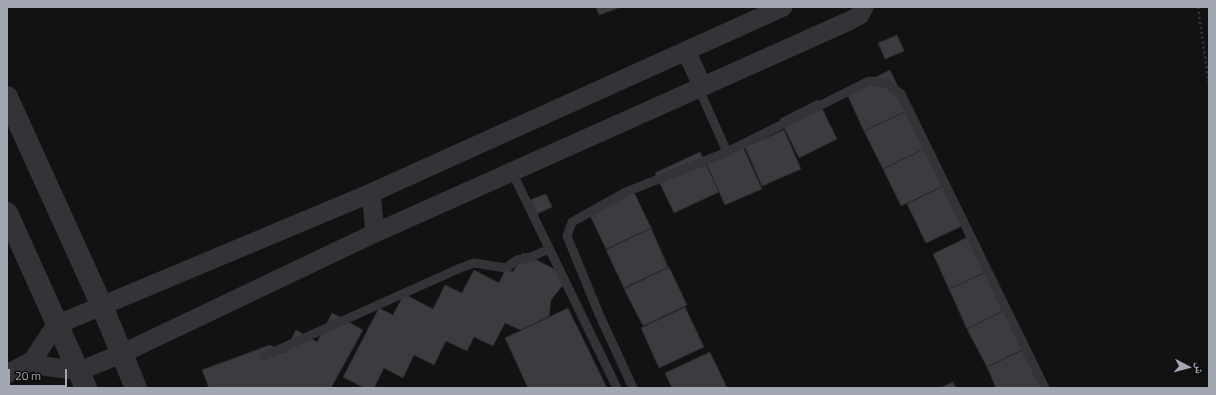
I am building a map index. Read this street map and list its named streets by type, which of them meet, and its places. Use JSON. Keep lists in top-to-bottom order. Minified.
{"scale_bar":"20 m","north":"right"}
